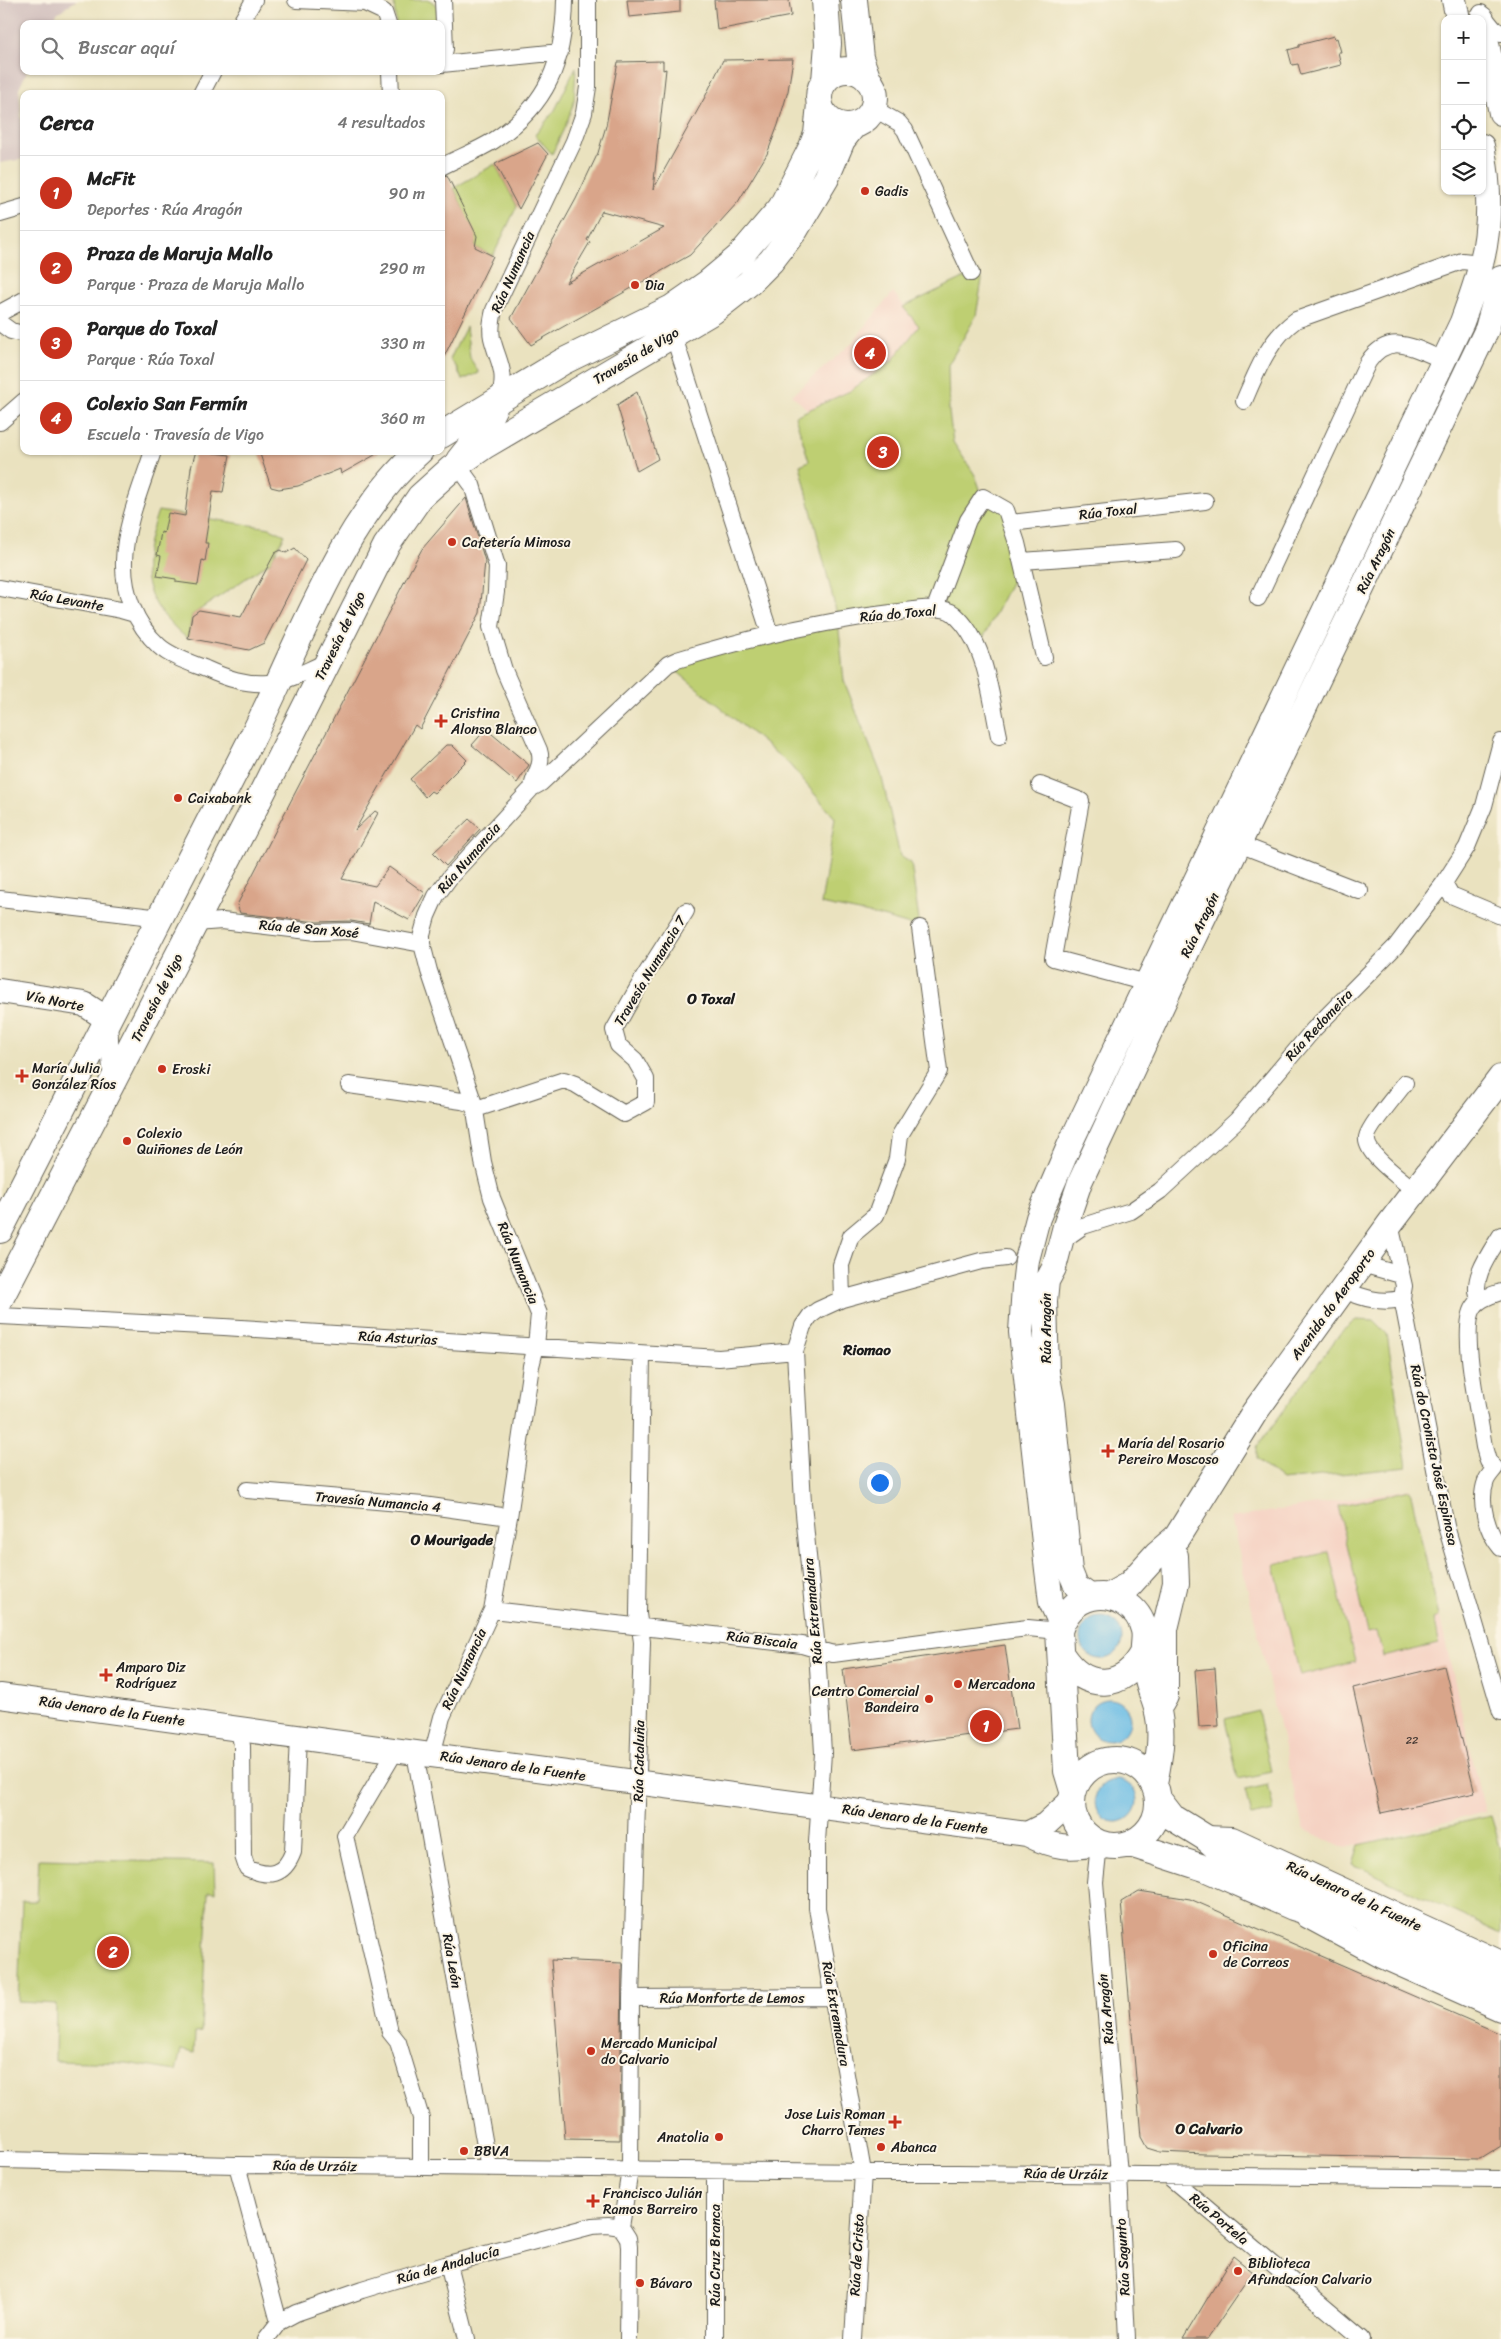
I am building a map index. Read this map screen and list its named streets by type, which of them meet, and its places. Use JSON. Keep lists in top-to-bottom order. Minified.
{"streets":{"main road":["Rúa Numancia","Travesía de Vigo","Rúa Aragón","Vía Norte","Avenida do Aeroporto","Rúa Jenaro de la Fuente"],"street":["Rúa Toxal","Rúa Levante","Rúa do Toxal","Rúa de San Xosé","Travesía Numancia 7","Rúa Redomeira","Rúa Asturias","Rúa do Cronista José Espinosa","Travesía Numancia 4","Rúa Extremadura","Rúa Biscaia","Rúa Cataluña","Rúa León","Rúa Monforte de Lemos","Rúa de Urzáiz","Rúa Portela","Rúa Cruz Branca","Rúa de Cristo","Rúa Sagunto","Rúa de Andalucía"]},"crossings":[["Rúa Numancia","Travesía de Vigo"],["Rúa Numancia","Rúa do Toxal"],["Rúa Numancia","Rúa de San Xosé"],["Rúa Numancia","Travesía Numancia 7"],["Rúa Numancia","Rúa Asturias"],["Rúa Numancia","Travesía Numancia 4"],["Rúa Numancia","Rúa Biscaia"],["Rúa Numancia","Rúa Jenaro de la Fuente"],["Rúa Numancia","Rúa León"],["Rúa Numancia","Rúa de Urzáiz"],["Travesía de Vigo","Rúa de San Xosé"],["Rúa Aragón","Rúa Redomeira"],["Rúa Aragón","Avenida do Aeroporto"],["Rúa Aragón","Rúa Extremadura"],["Rúa Aragón","Rúa Biscaia"],["Rúa Aragón","Rúa Jenaro de la Fuente"],["Rúa Aragón","Rúa de Urzáiz"],["Rúa Aragón","Rúa Sagunto"],["Avenida do Aeroporto","Rúa do Cronista José Espinosa"],["Avenida do Aeroporto","Rúa Biscaia"],["Rúa Asturias","Rúa Extremadura"],["Rúa Asturias","Rúa Cataluña"],["Rúa Extremadura","Rúa Biscaia"],["Rúa Extremadura","Rúa Jenaro de la Fuente"],["Rúa Extremadura","Rúa Monforte de Lemos"],["Rúa Extremadura","Rúa de Urzáiz"],["Rúa Extremadura","Rúa de Cristo"],["Rúa Biscaia","Rúa Cataluña"],["Rúa Jenaro de la Fuente","Rúa Cataluña"],["Rúa Jenaro de la Fuente","Rúa León"],["Rúa Cataluña","Rúa Monforte de Lemos"],["Rúa Cataluña","Rúa de Urzáiz"],["Rúa León","Rúa de Urzáiz"],["Rúa de Urzáiz","Rúa Portela"],["Rúa de Urzáiz","Rúa Cruz Branca"],["Rúa de Urzáiz","Rúa de Cristo"],["Rúa de Urzáiz","Rúa Sagunto"]],"districts":["O Toxal","Riomao","O Mourigade","O Calvario"],"places":{"other":["Gadis","Dia","Cafetería Mimosa","Caixabank","Eroski","Colexio Quiñones de León","Mercadona","Centro Comercial Bandeira","Oficina de Correos","Mercado Municipal do Calvario","Anatolia","Abanca","BBVA","Biblioteca Afundacíon Calvario","Bávaro"],"health":["Cristina Alonso Blanco","María Julia González Ríos","María del Rosario Pereiro Moscoso","Amparo Diz Rodríguez","Jose Luis Roman Charro Temes","Francisco Julián Ramos Barreiro"]},"house_numbers":["22"],"page":{"map_buttons":["+","−"],"search":"Buscar aquí","heading":["Cerca","4 resultados"],"list":[{"mark":"1","name":"McFit","note":"Deportes · Rúa Aragón","value":"90 m"},{"mark":"2","name":"Praza de Maruja Mallo","note":"Parque · Praza de Maruja Mallo","value":"290 m"},{"mark":"3","name":"Parque do Toxal","note":"Parque · Rúa Toxal","value":"330 m"},{"mark":"4","name":"Colexio San Fermín","note":"Escuela · Travesía de Vigo","value":"360 m"}],"pins":["4","3","1","2"]}}
